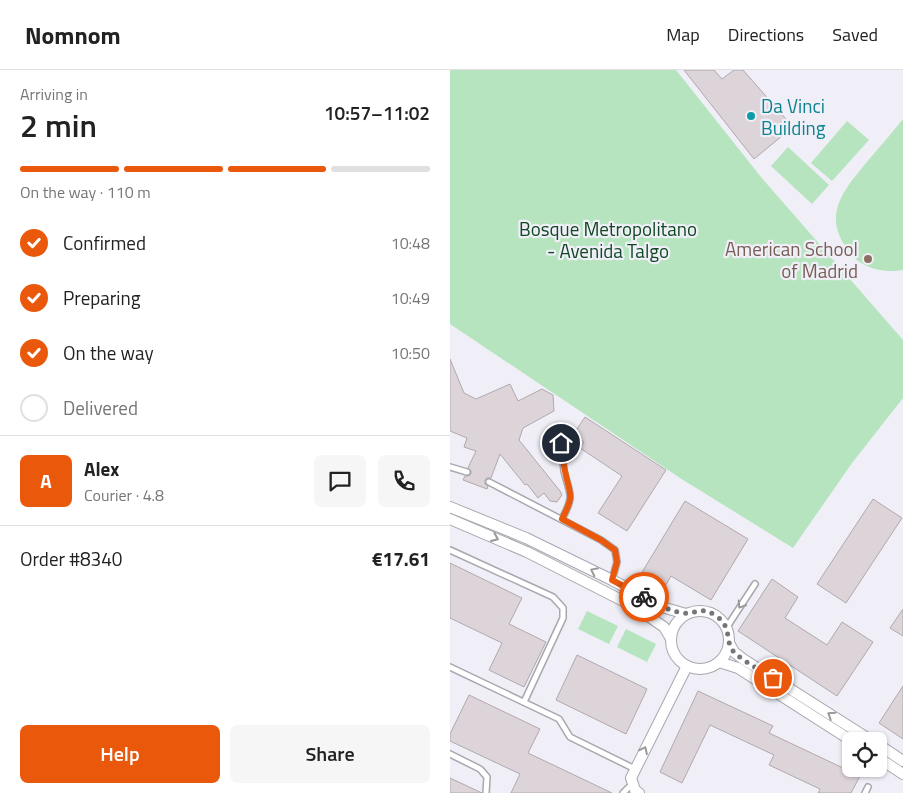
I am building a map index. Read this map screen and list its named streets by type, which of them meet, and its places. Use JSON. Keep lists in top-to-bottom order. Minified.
{"parks":["Bosque Metropolitano - Avenida Talgo"],"places":["Da Vinci Building","American School of Madrid"],"page":{"header":"Nomnom","nav":["Map","Directions","Saved"],"heading":["2 min","Arriving in","10:57–11:02"],"panel":["Alex","Courier · 4.8","Order #8340","€17.61"],"bar":"On the way · 110 m","list":[["Confirmed","10:48"],["Preparing","10:49"],["On the way","10:50"],"Delivered"],"round":"A","buttons":["Help","Share"]}}
